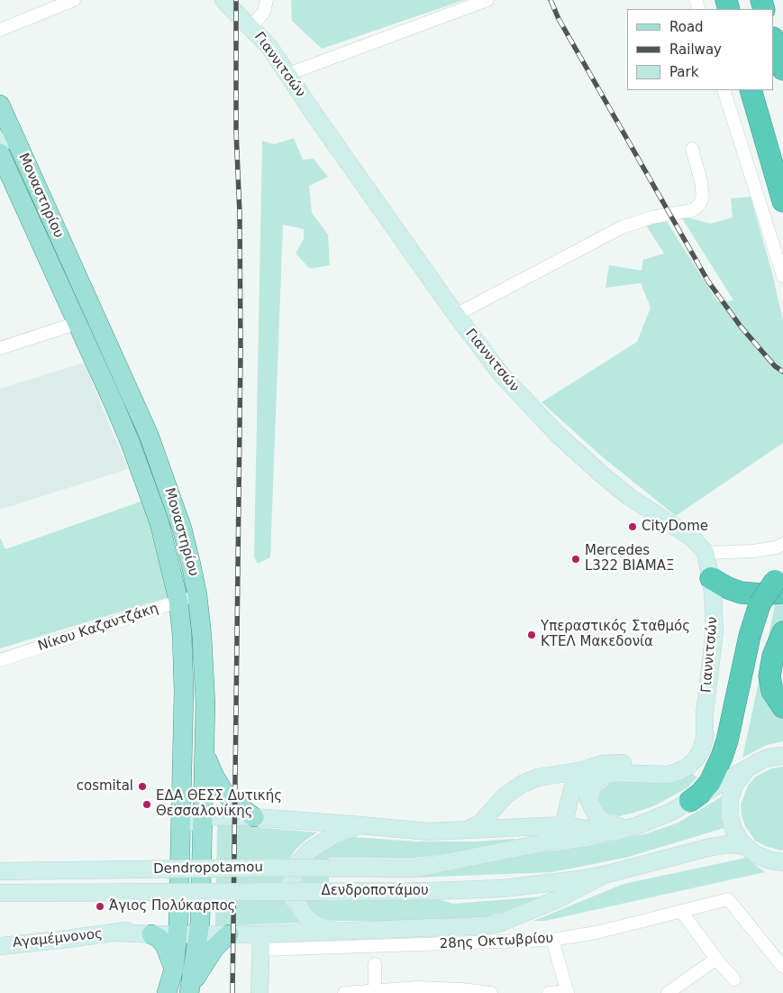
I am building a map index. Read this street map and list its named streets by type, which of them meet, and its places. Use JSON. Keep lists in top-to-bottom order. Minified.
{"streets":{"main road":["Γιαννιτσών","Μοναστηρίου","Dendropotamou","Δενδροποτάμου","Αγαμέμνονος"],"street":["Νίκου Καζαντζάκη","28ης Οκτωβρίου"]},"crossings":[["Μοναστηρίου","Νίκου Καζαντζάκη"],["Μοναστηρίου","Αγαμέμνονος"],["Dendropotamou","Δενδροποτάμου"]],"places":["CityDome","Mercedes L322 ΒΙΑΜΑΞ","Υπεραστικός Σταθμός ΚΤΕΛ Μακεδονία","cosmital","ΕΔΑ ΘΕΣΣ Δυτικής Θεσσαλονίκης","Άγιος Πολύκαρπος"],"legend":["Road","Railway","Park"]}
